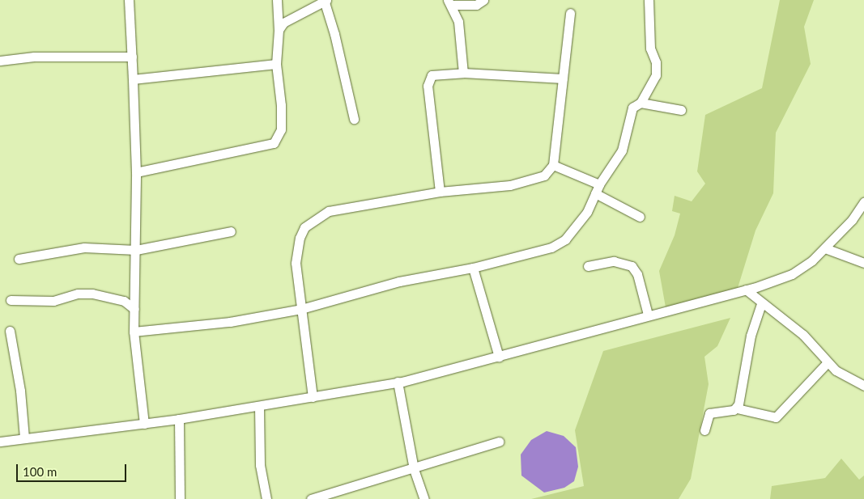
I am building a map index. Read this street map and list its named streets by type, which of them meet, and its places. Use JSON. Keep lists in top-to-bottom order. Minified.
{"scale_bar":"100 m"}
